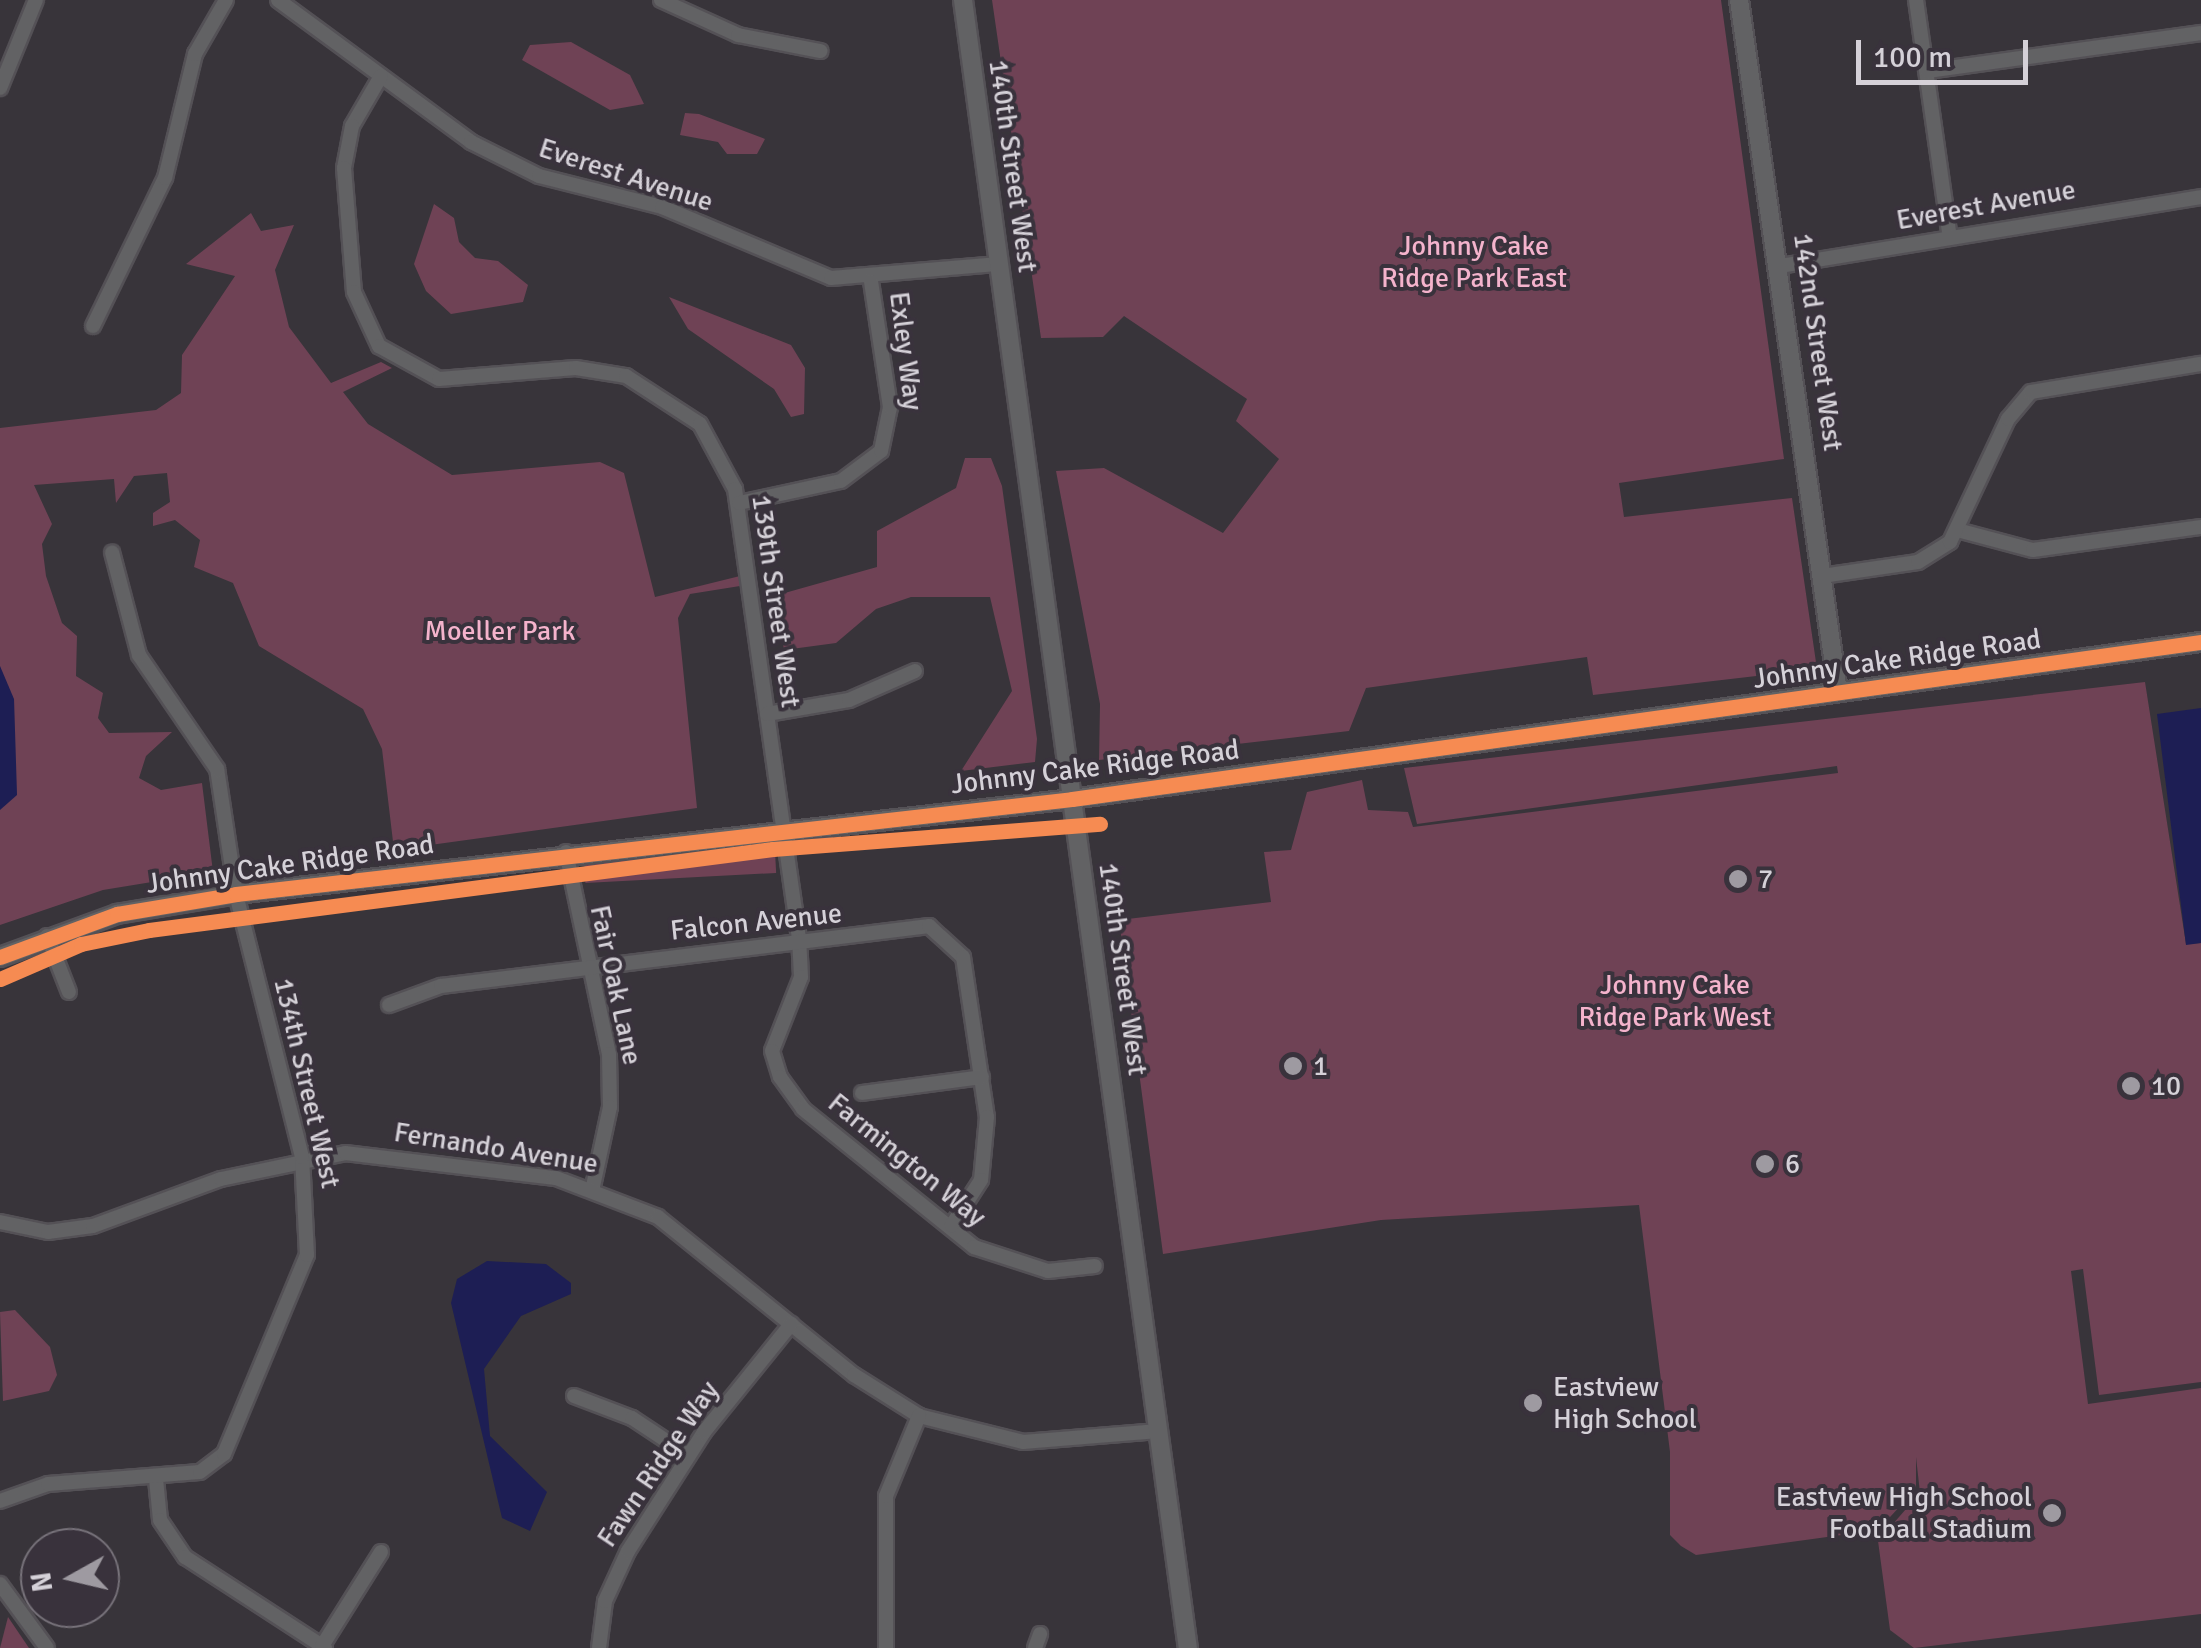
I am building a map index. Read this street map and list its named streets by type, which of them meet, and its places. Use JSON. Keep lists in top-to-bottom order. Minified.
{"streets":{"street":["140th Street West","Everest Avenue","142nd Street West","Exley Way","139th Street West","Johnny Cake Ridge Road","Falcon Avenue","Fair Oak Lane","134th Street West","Fernando Avenue","Farmington Way","Fawn Ridge Way"]},"crossings":[["140th Street West","Everest Avenue"],["140th Street West","Johnny Cake Ridge Road"],["140th Street West","Fernando Avenue"],["Everest Avenue","142nd Street West"],["Everest Avenue","Exley Way"],["Everest Avenue","139th Street West"],["142nd Street West","Johnny Cake Ridge Road"],["Exley Way","139th Street West"],["139th Street West","Johnny Cake Ridge Road"],["139th Street West","Farmington Way"],["Johnny Cake Ridge Road","Fair Oak Lane"],["Johnny Cake Ridge Road","134th Street West"],["Johnny Cake Ridge Road","Farmington Way"],["Falcon Avenue","Fair Oak Lane"],["Falcon Avenue","Farmington Way"],["Fair Oak Lane","Fernando Avenue"],["134th Street West","Fernando Avenue"],["Fernando Avenue","Fawn Ridge Way"]],"parks":["Johnny Cake Ridge Park East","Moeller Park","Johnny Cake Ridge Park West"],"places":["7","1","10","6","Eastview High School","Eastview High School Football Stadium"],"scale_bar":"100 m","north":"left"}
